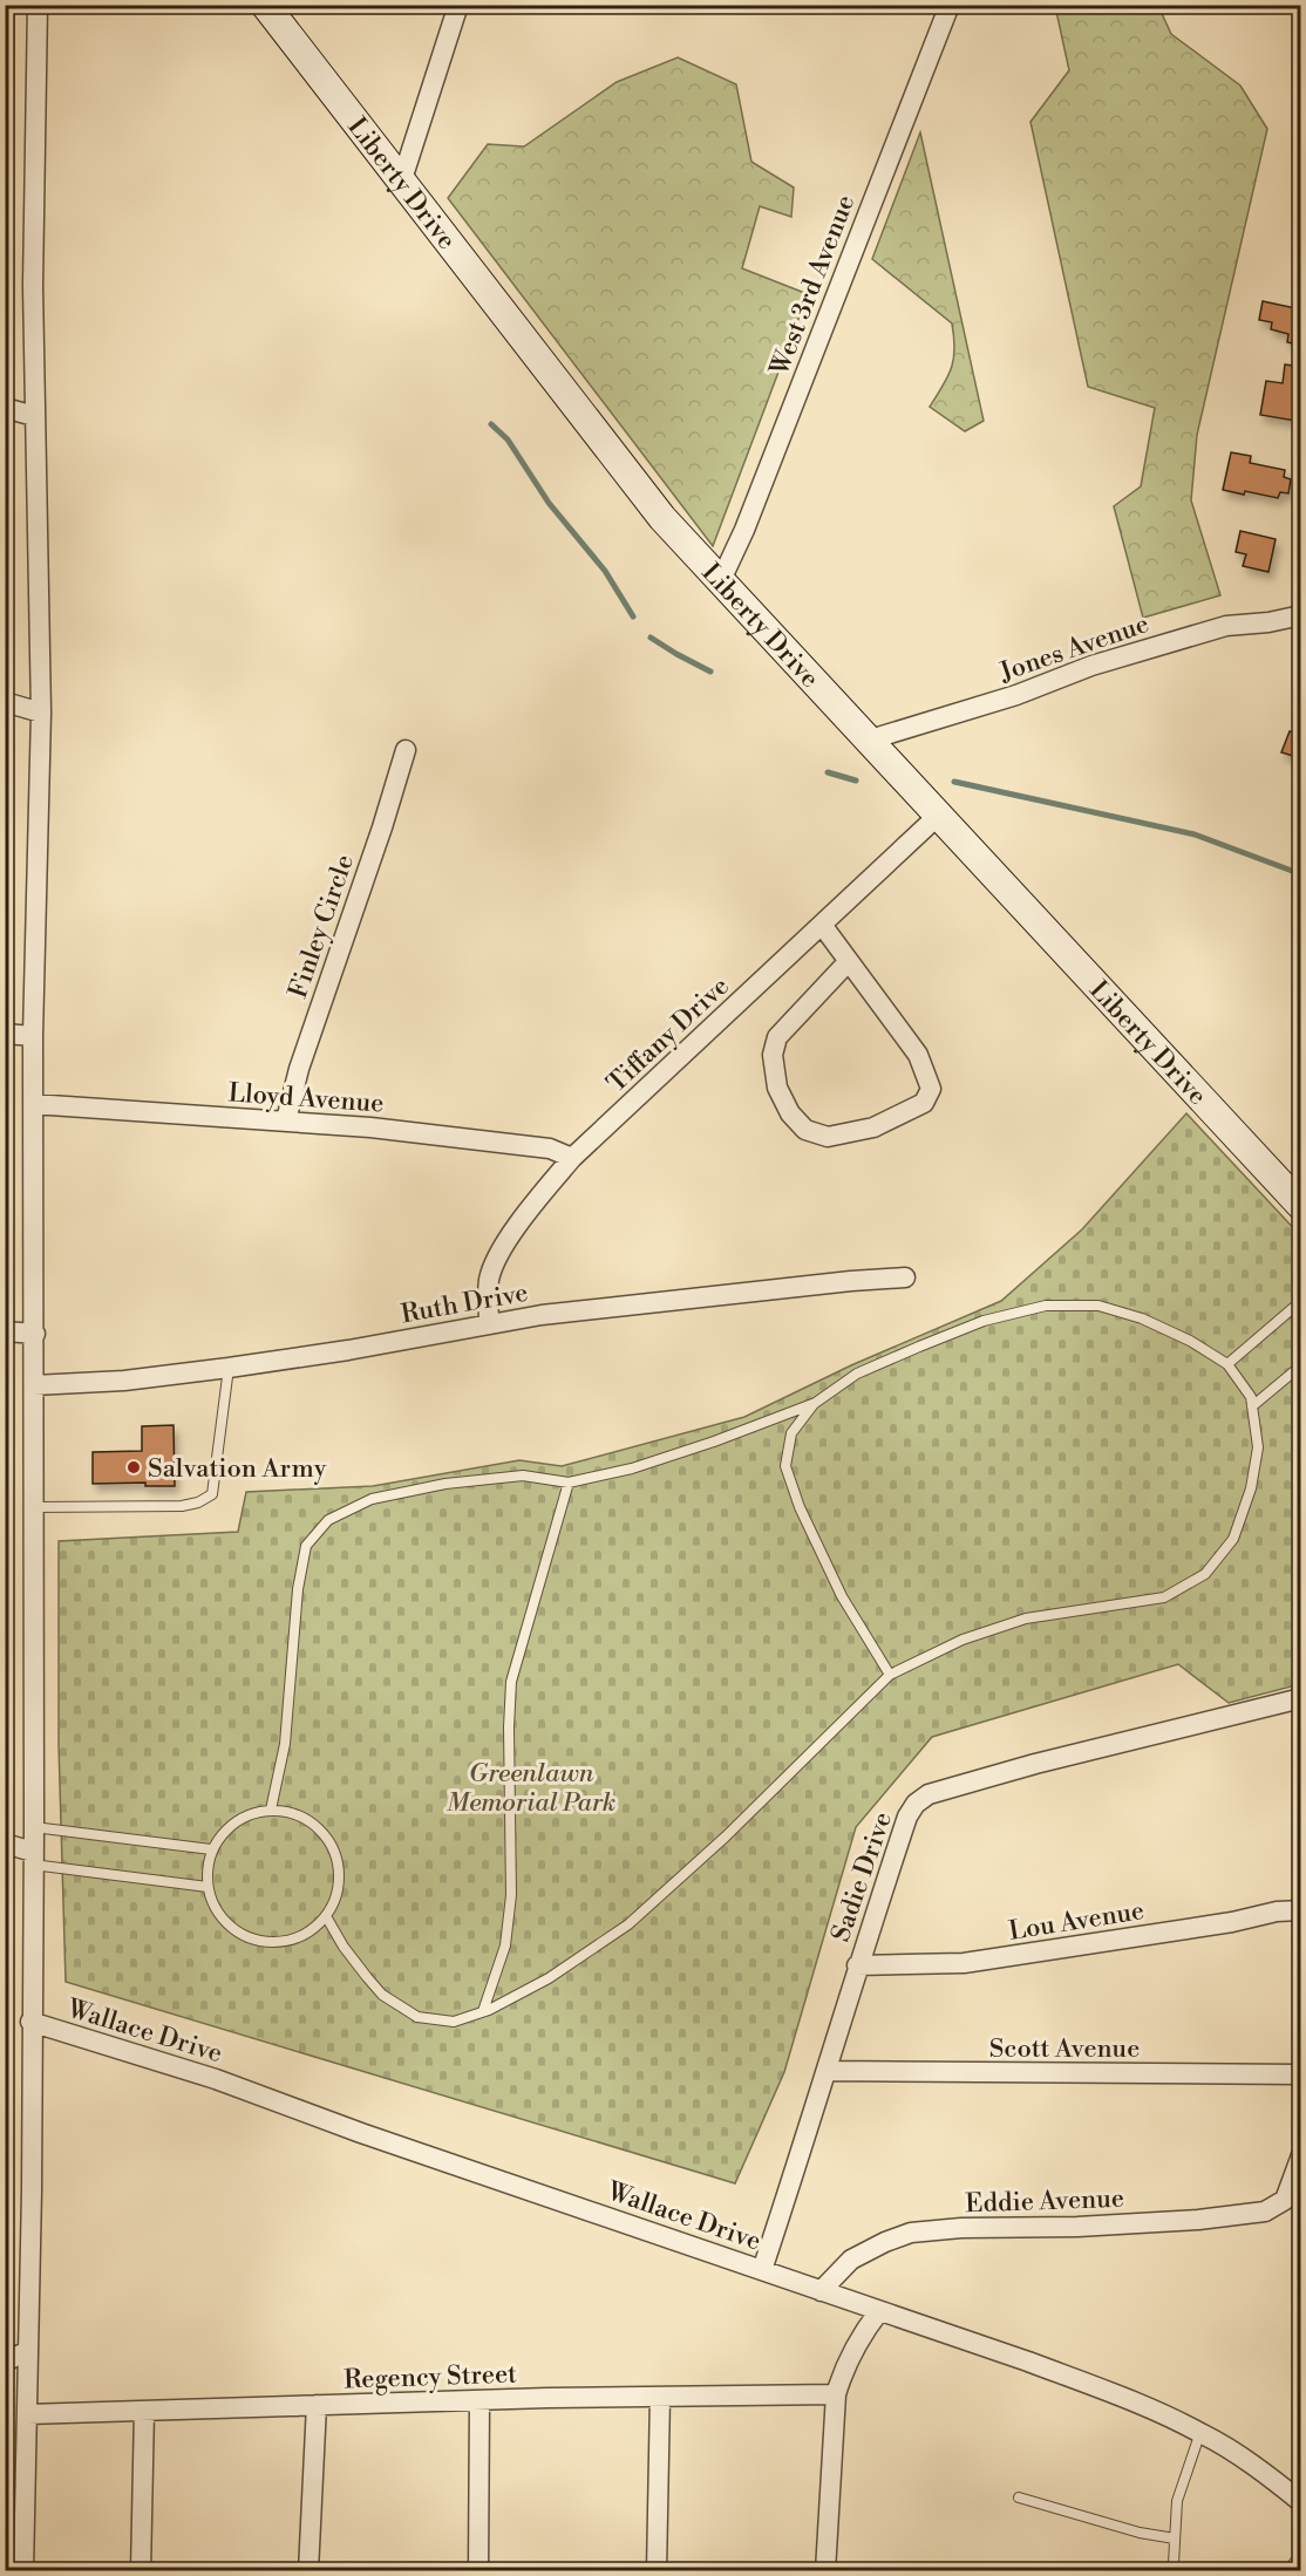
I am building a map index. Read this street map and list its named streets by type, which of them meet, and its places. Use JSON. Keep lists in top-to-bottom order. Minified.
{"streets":{"main road":["Liberty Drive"],"street":["West 3rd Avenue","Jones Avenue","Finley Circle","Tiffany Drive","Lloyd Avenue","Ruth Drive","Sadie Drive","Lou Avenue","Wallace Drive","Scott Avenue","Eddie Avenue","Regency Street"]},"crossings":[["Liberty Drive","West 3rd Avenue"],["Liberty Drive","Jones Avenue"],["Liberty Drive","Tiffany Drive"],["Finley Circle","Lloyd Avenue"],["Tiffany Drive","Lloyd Avenue"],["Tiffany Drive","Ruth Drive"],["Sadie Drive","Lou Avenue"],["Sadie Drive","Wallace Drive"],["Sadie Drive","Scott Avenue"],["Wallace Drive","Eddie Avenue"]],"parks":["Greenlawn Memorial Park"],"places":["Salvation Army"]}
